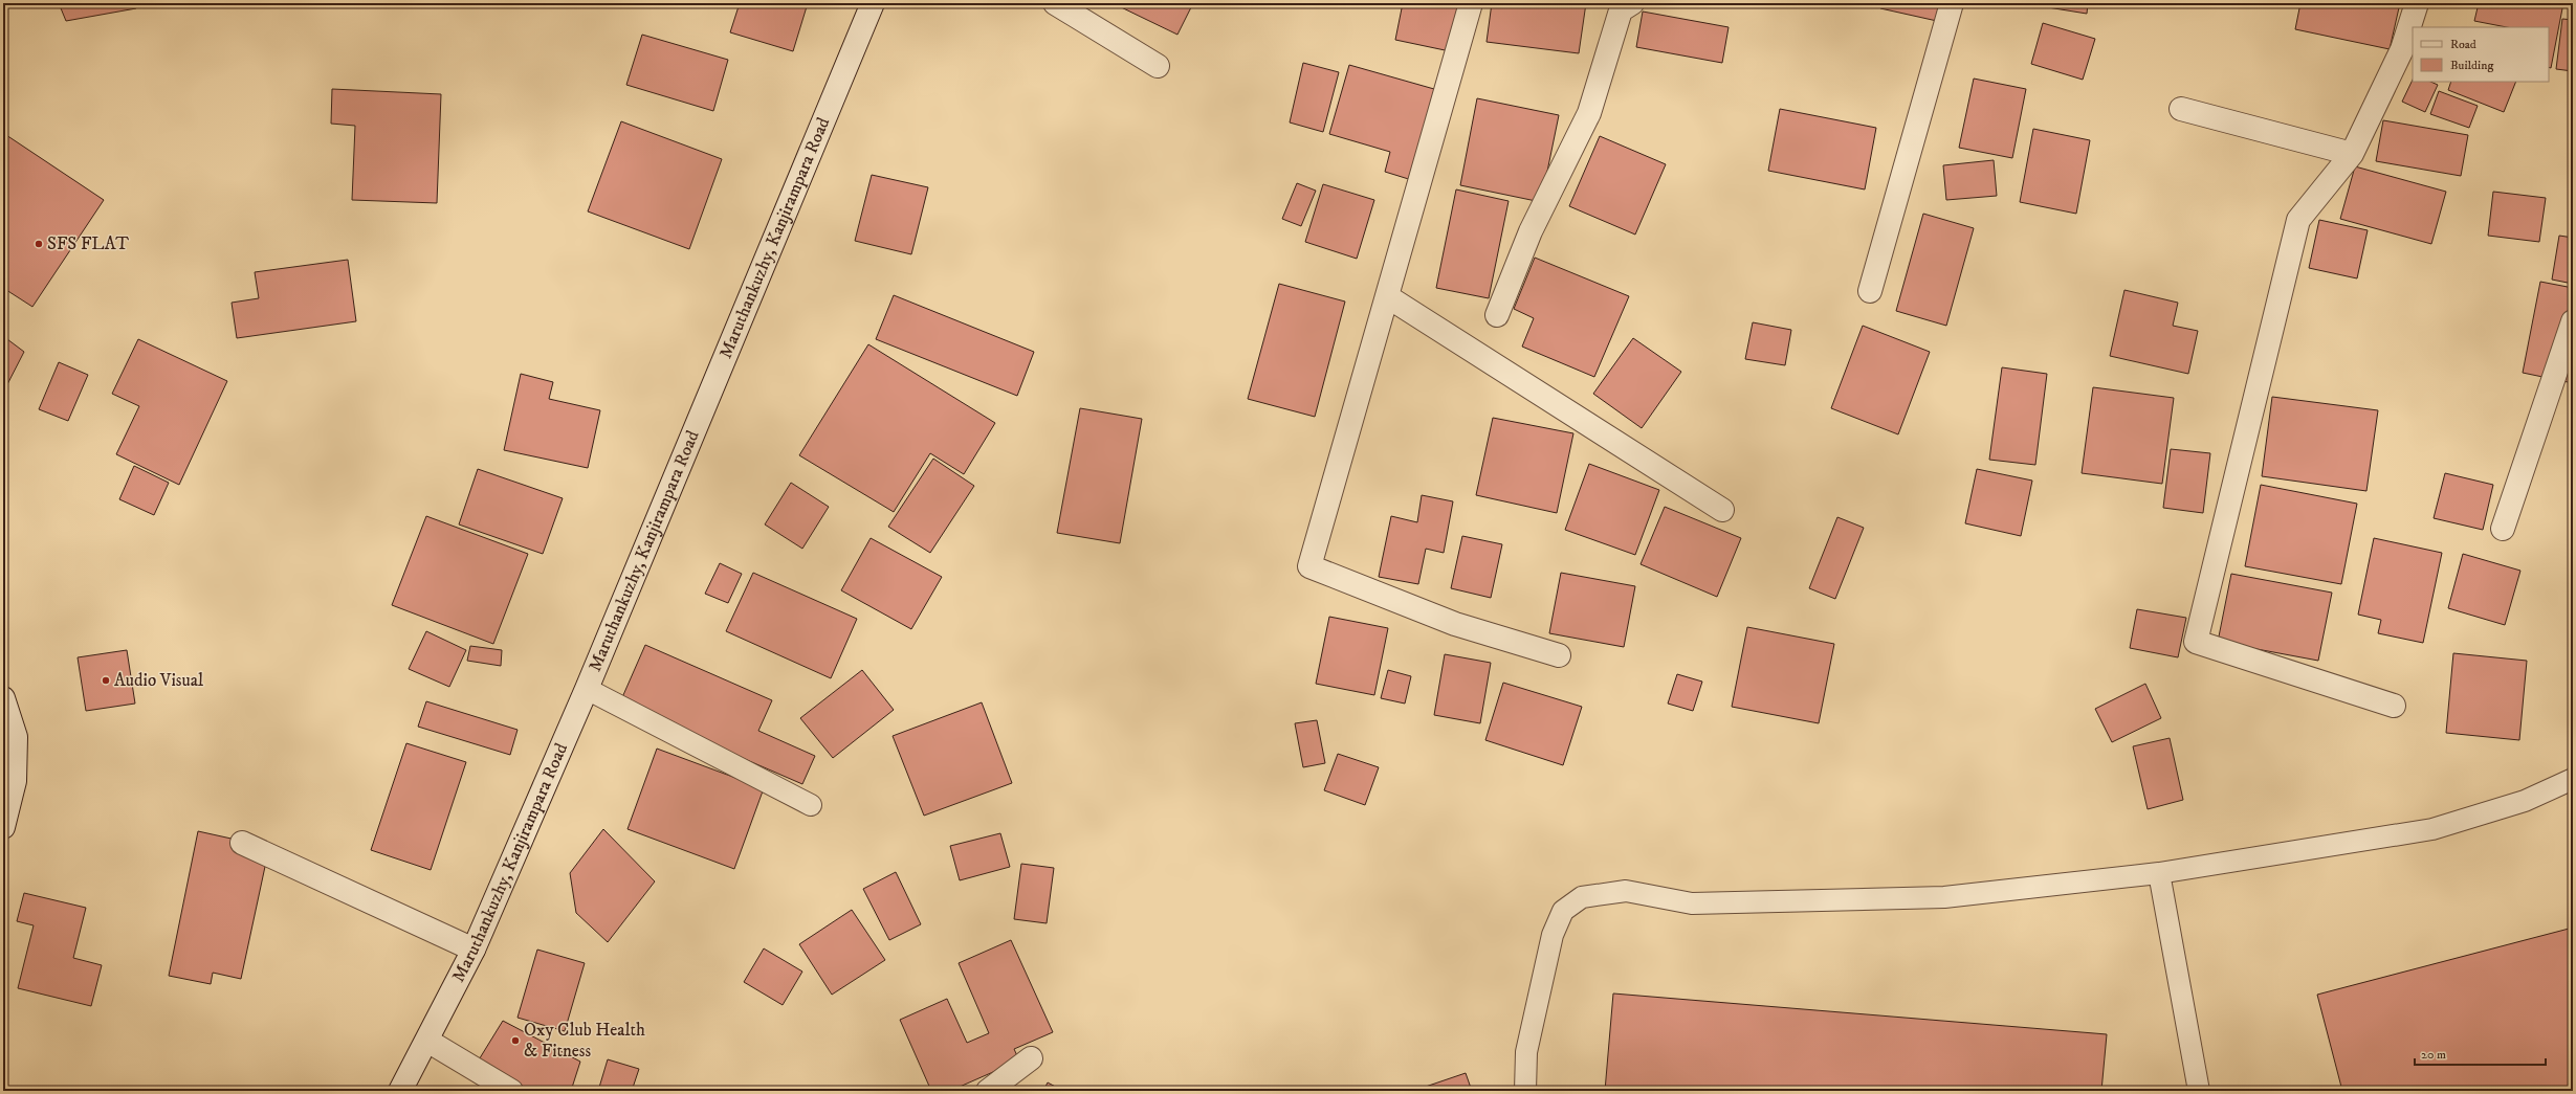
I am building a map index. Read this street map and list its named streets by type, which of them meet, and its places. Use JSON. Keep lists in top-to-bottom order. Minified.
{"streets":{"street":["Maruthankuzhy, Kanjirampara Road"]},"places":["SFS FLAT","Audio Visual","Oxy Club Health & Fitness"],"legend":["Road","Building"],"scale_bar":"20 m"}
